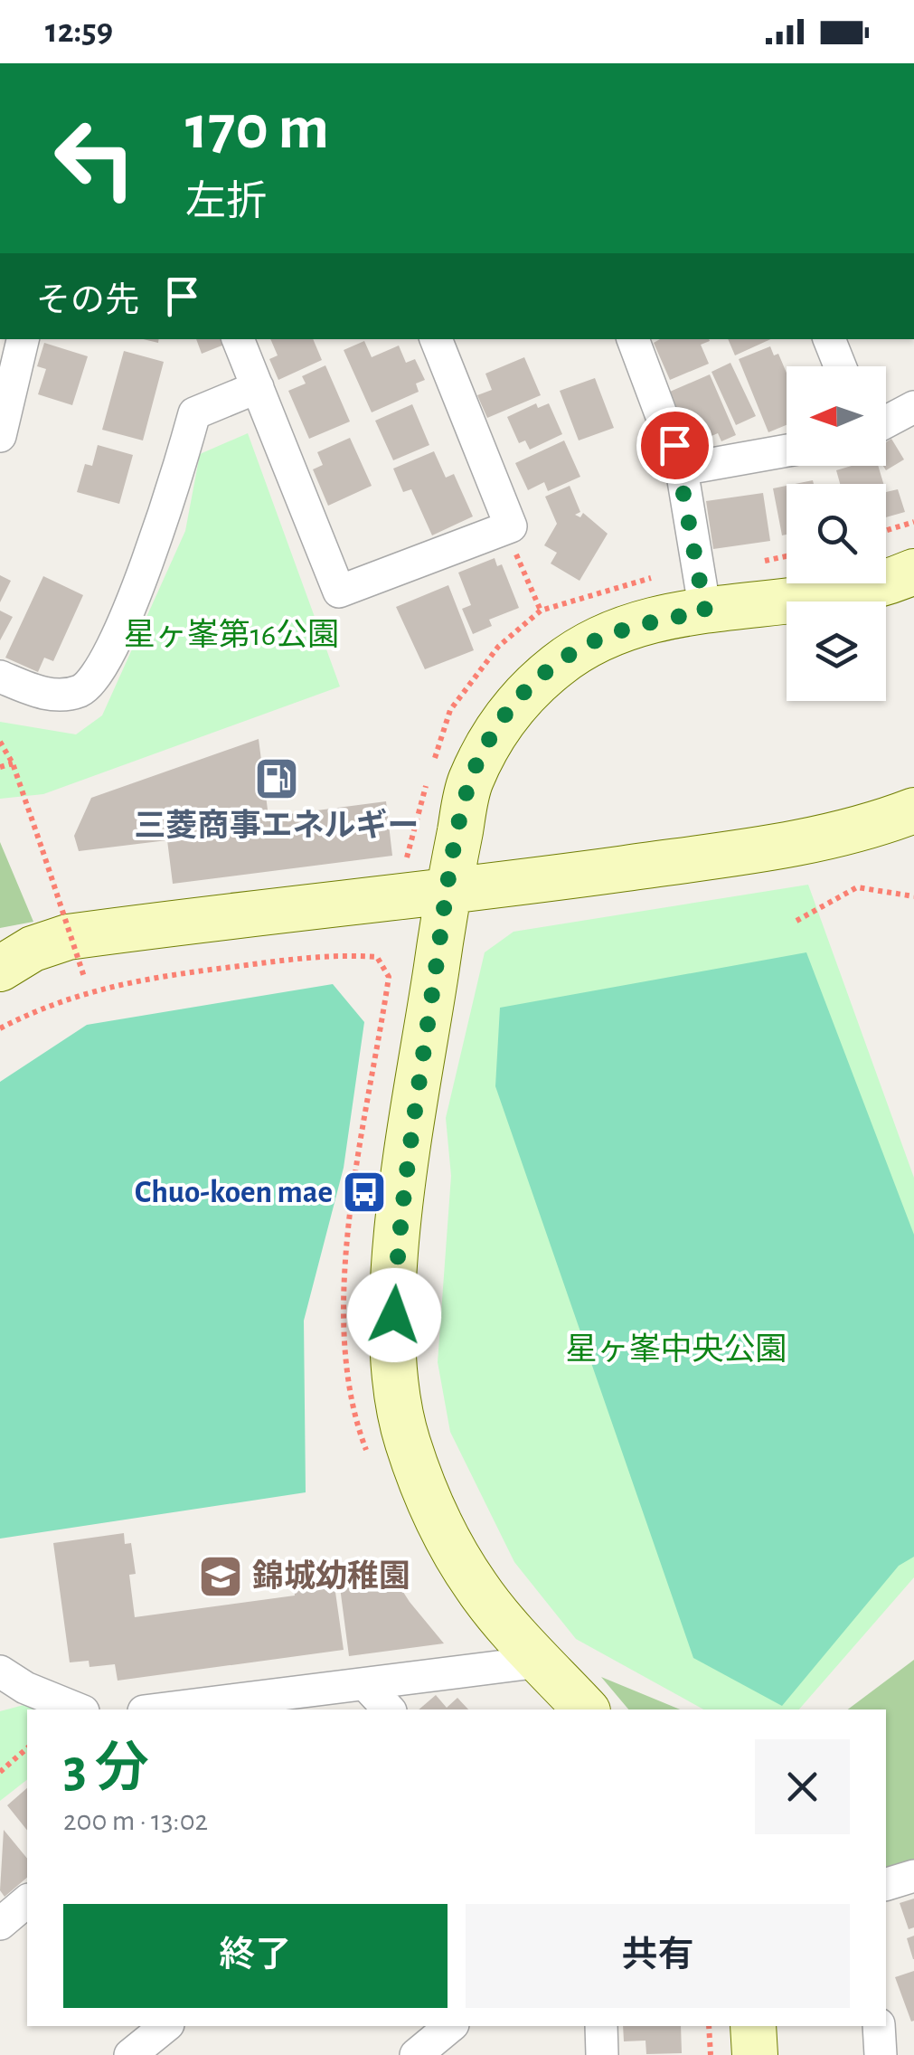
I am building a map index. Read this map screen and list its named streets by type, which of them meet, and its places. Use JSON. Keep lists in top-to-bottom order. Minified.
{"parks":["星ヶ峯第16公園","星ヶ峯中央公園"],"places":{"fuel station":["三菱商事エネルギー"],"bus stop":["Chuo-koen mae"],"school or university":["錦城幼稚園"]},"north":"left","page":{"status":"12:59","turn":["170 m","左折"],"then":"その先","heading":["3 分","200 m · 13:02"],"buttons":["終了","共有"]}}
